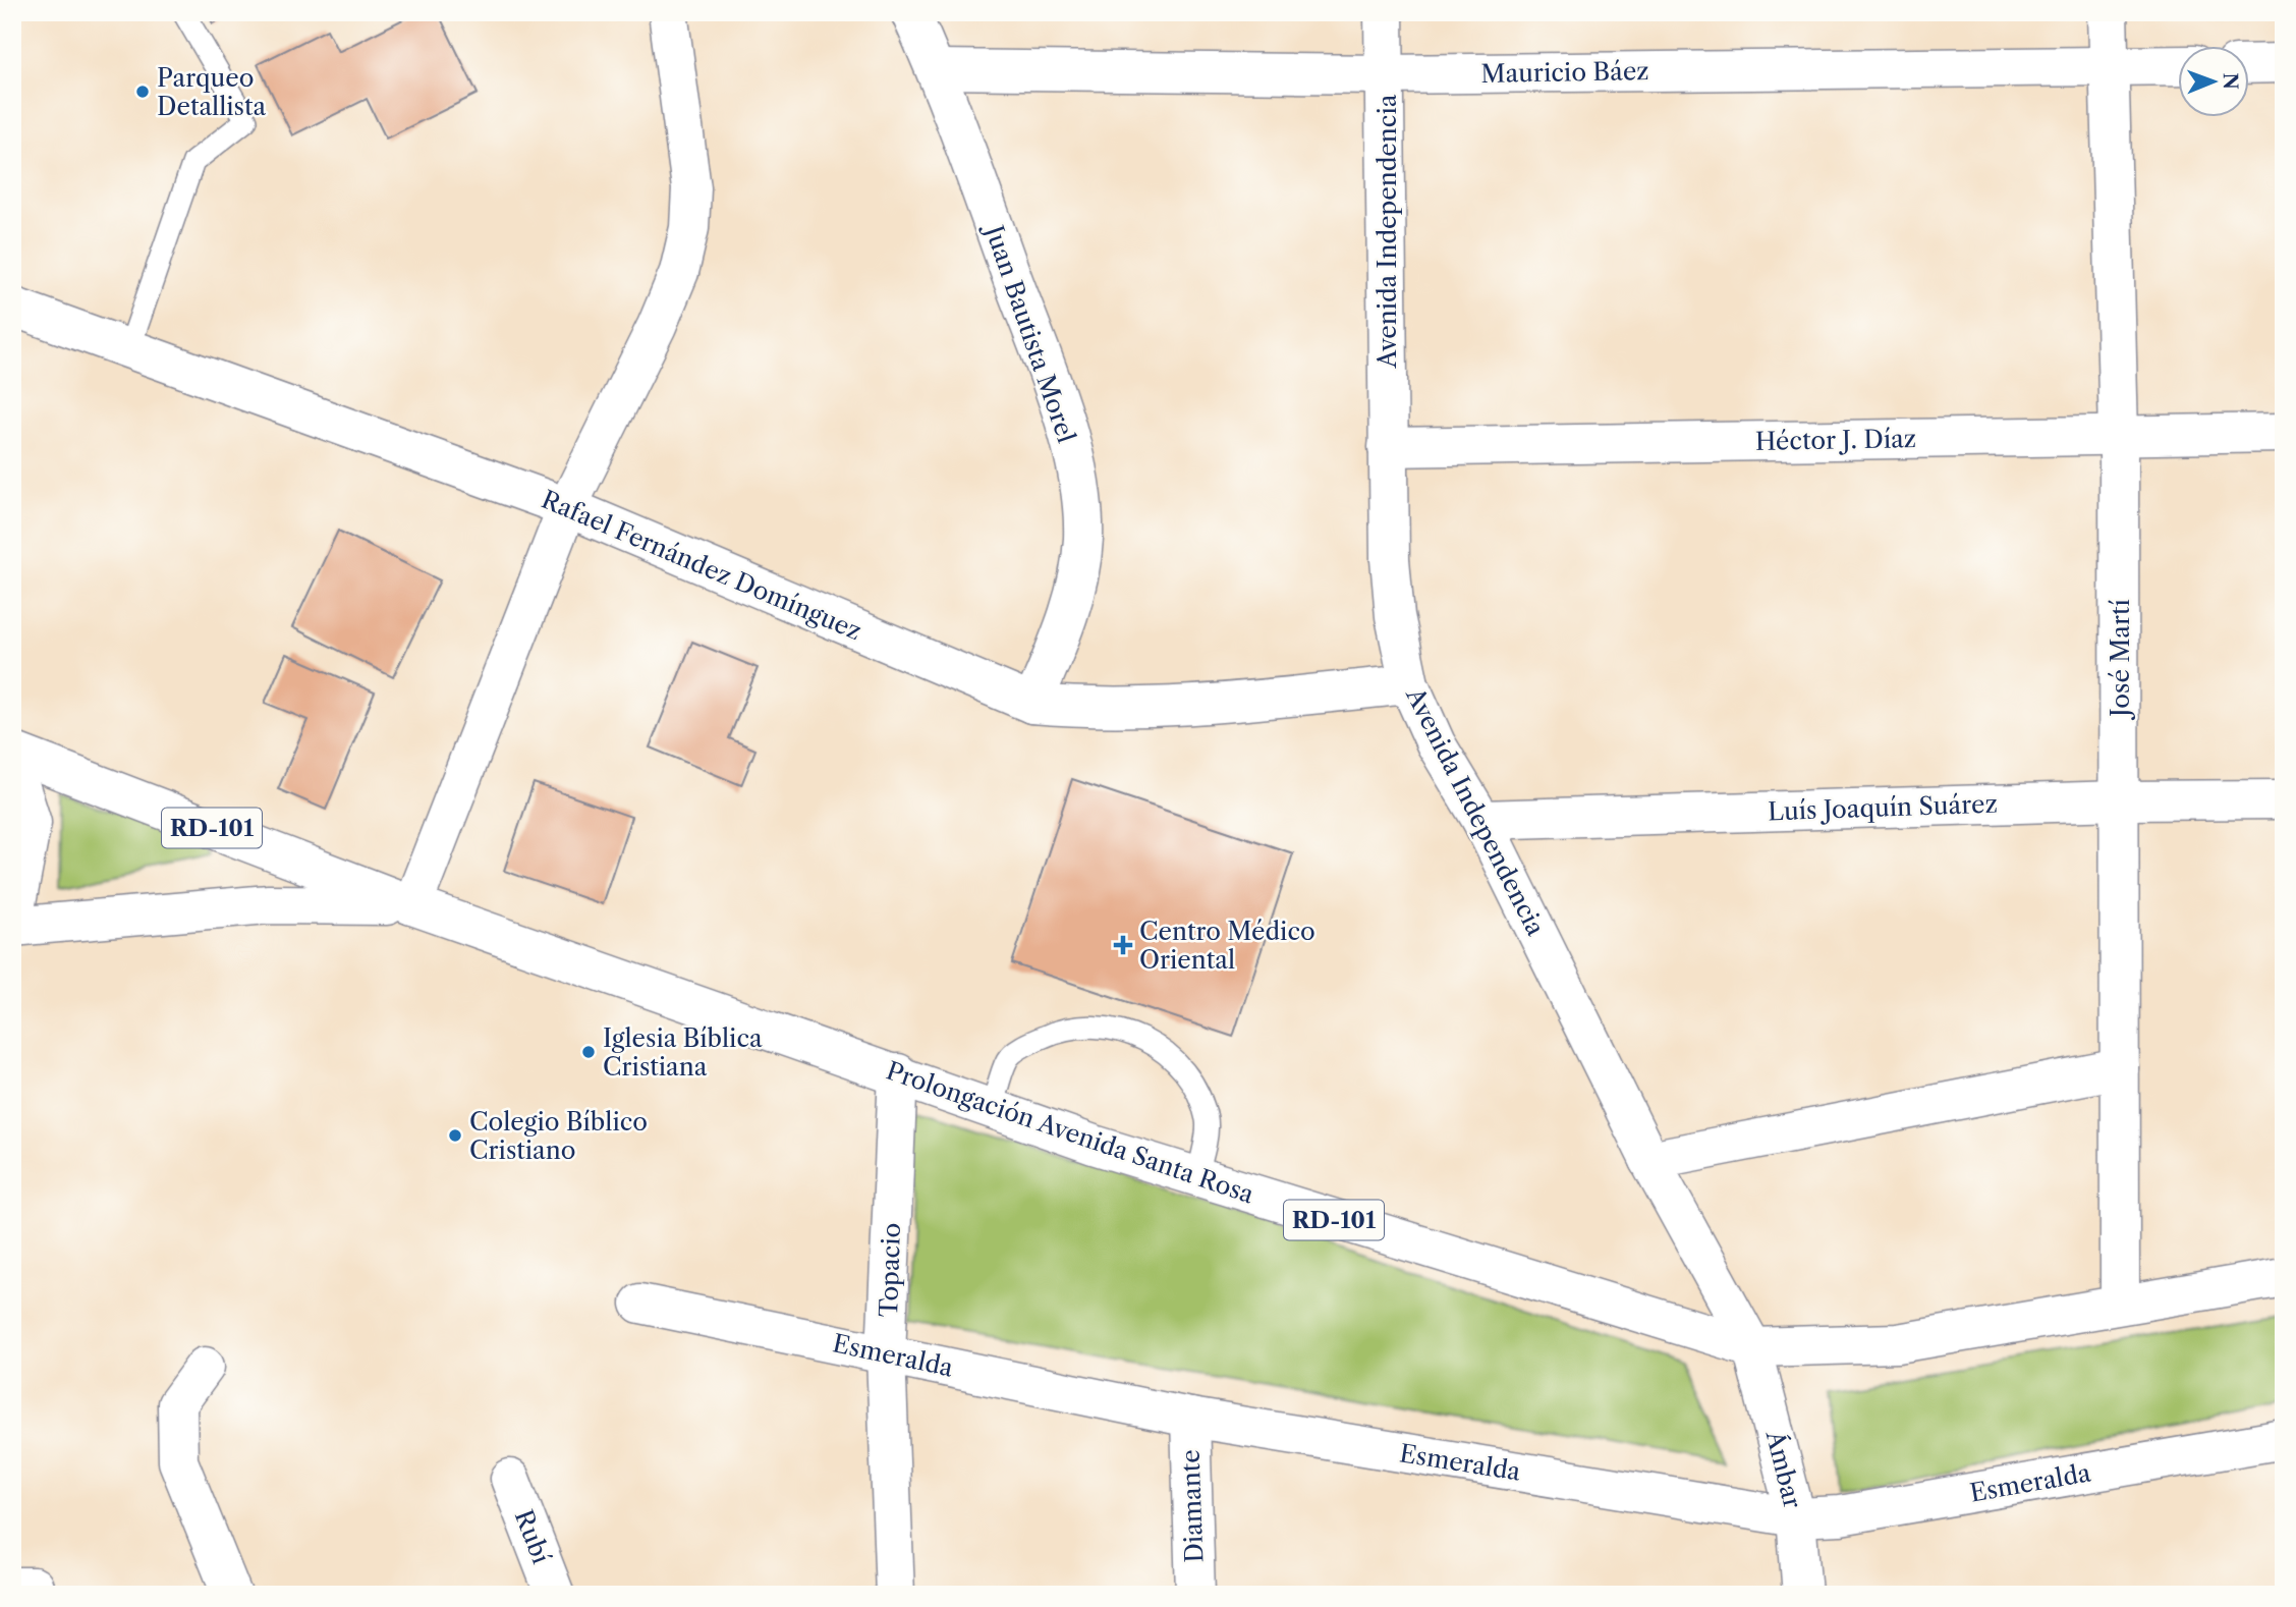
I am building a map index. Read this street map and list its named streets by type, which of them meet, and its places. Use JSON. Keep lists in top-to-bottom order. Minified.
{"streets":{"street":["Mauricio Báez","Avenida Independencia","Juan Bautista Morel","Héctor J. Díaz","Rafael Fernández Domínguez","José Martí","Luís Joaquín Suárez","RD-101","Prolongación Avenida Santa Rosa","Topacio","Esmeralda","Ámbar","Diamante","Rubí"]},"crossings":[["Mauricio Báez","Avenida Independencia"],["Mauricio Báez","Juan Bautista Morel"],["Mauricio Báez","José Martí"],["Avenida Independencia","Héctor J. Díaz"],["Avenida Independencia","Rafael Fernández Domínguez"],["Avenida Independencia","Luís Joaquín Suárez"],["Avenida Independencia","Prolongación Avenida Santa Rosa"],["Avenida Independencia","Ámbar"],["Juan Bautista Morel","Rafael Fernández Domínguez"],["Héctor J. Díaz","José Martí"],["José Martí","Luís Joaquín Suárez"],["José Martí","Prolongación Avenida Santa Rosa"],["Prolongación Avenida Santa Rosa","Topacio"],["Prolongación Avenida Santa Rosa","Ámbar"],["Topacio","Esmeralda"],["Esmeralda","Ámbar"],["Esmeralda","Diamante"]],"places":{"other":["Parqueo Detallista","Iglesia Bíblica Cristiana","Colegio Bíblico Cristiano"],"health":["Centro Médico Oriental"]},"north":"right"}
